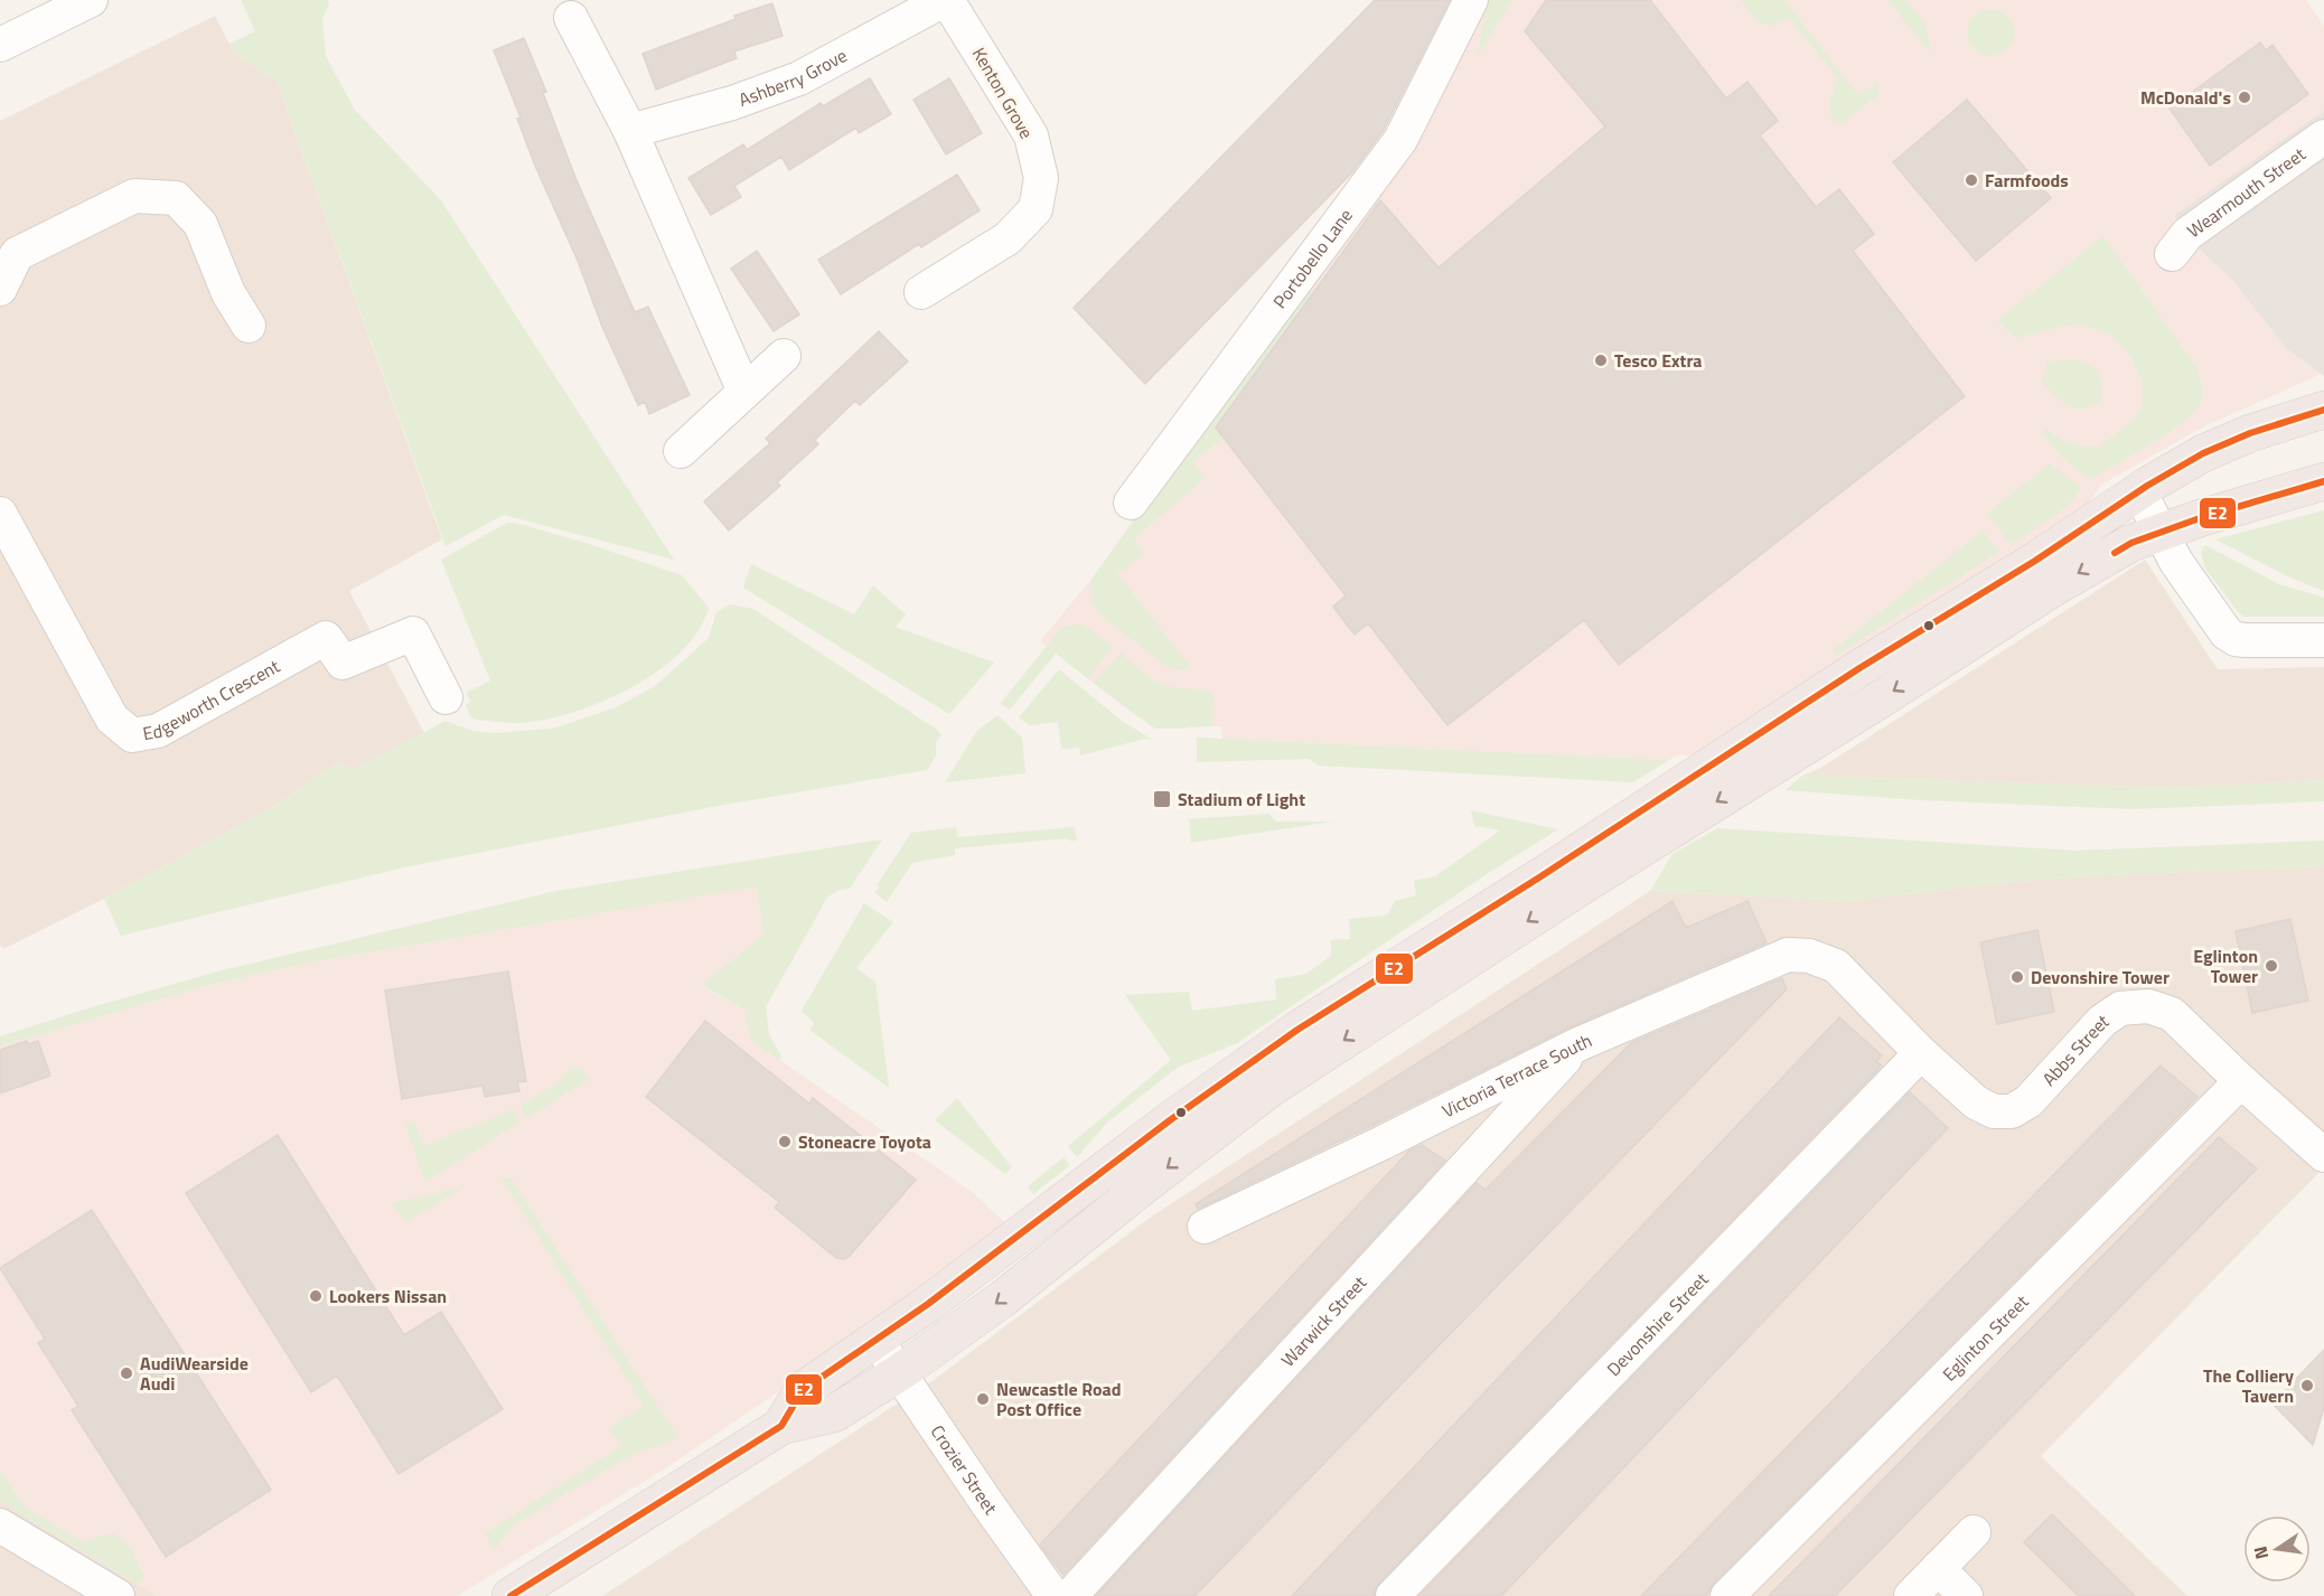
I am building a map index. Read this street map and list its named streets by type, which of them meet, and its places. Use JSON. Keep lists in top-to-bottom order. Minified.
{"streets":{"street":["Ashberry Grove","Kenton Grove","Wearmouth Street","Portobello Lane","Edgeworth Crescent","Abbs Street","Victoria Terrace South","Warwick Street","Devonshire Street","Eglinton Street","Crozier Street"]},"crossings":[["Ashberry Grove","Kenton Grove"],["Abbs Street","Victoria Terrace South"],["Abbs Street","Devonshire Street"],["Abbs Street","Eglinton Street"],["Victoria Terrace South","Warwick Street"]],"places":{"other":["McDonald's","Farmfoods","Tesco Extra","Eglinton Tower","Devonshire Tower","Stoneacre Toyota","Lookers Nissan","AudiWearside Audi","The Colliery Tavern","Newcastle Road Post Office"],"transit":["Stadium of Light"]},"lines":["transit line E2"],"north":"left"}
